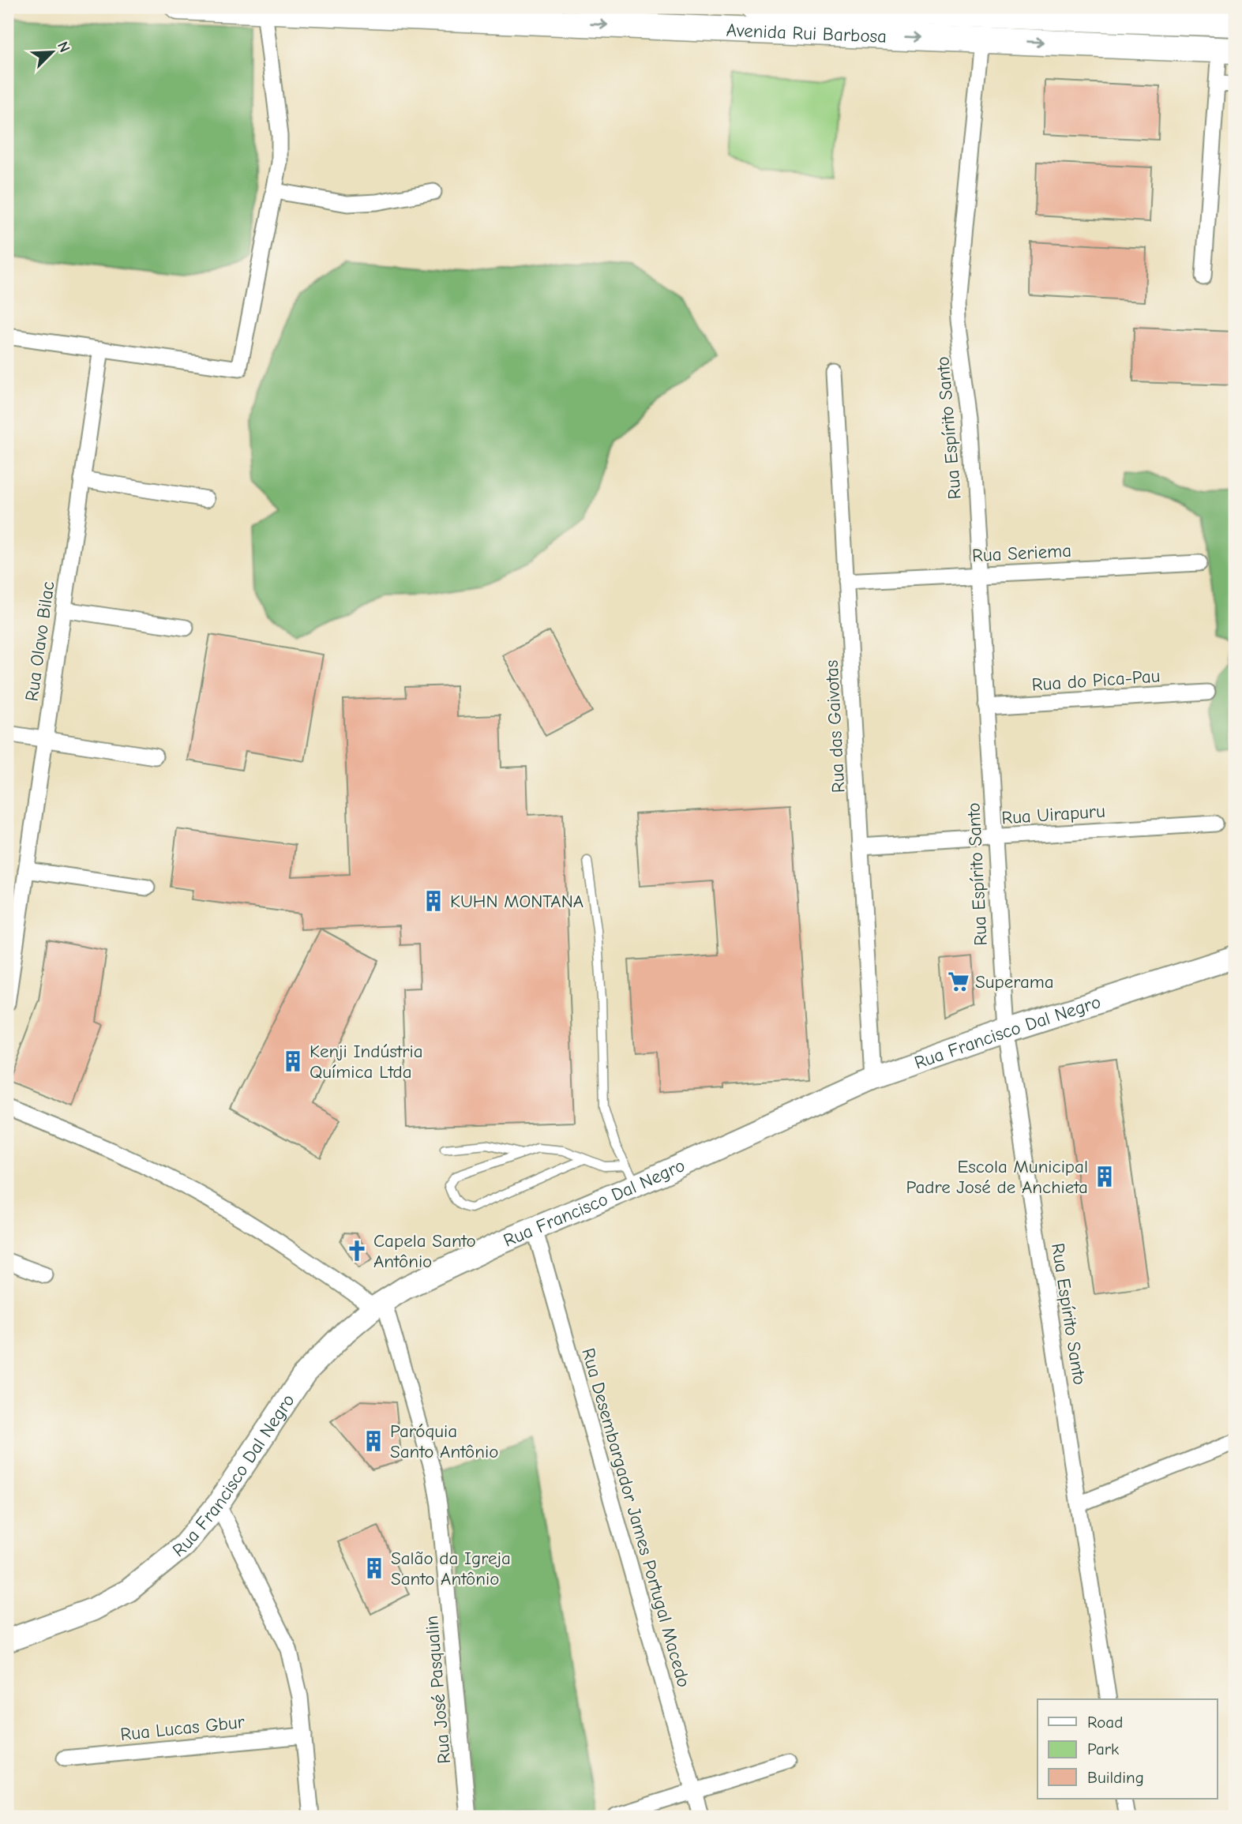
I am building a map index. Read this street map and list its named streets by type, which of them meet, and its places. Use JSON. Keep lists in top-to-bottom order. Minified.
{"streets":{"main road":["Avenida Rui Barbosa"],"street":["Rua Espírito Santo","Rua Seriema","Rua Olavo Bilac","Rua do Pica-Pau","Rua das Gaivotas","Rua Uirapuru","Rua Francisco Dal Negro","Rua Desembargador James Portugal Macedo","Rua José Pasqualin","Rua Lucas Gbur"]},"crossings":[["Avenida Rui Barbosa","Rua Espírito Santo"],["Rua Espírito Santo","Rua Seriema"],["Rua Espírito Santo","Rua do Pica-Pau"],["Rua Espírito Santo","Rua Uirapuru"],["Rua Espírito Santo","Rua Francisco Dal Negro"],["Rua Seriema","Rua das Gaivotas"],["Rua das Gaivotas","Rua Uirapuru"],["Rua das Gaivotas","Rua Francisco Dal Negro"],["Rua Francisco Dal Negro","Rua Desembargador James Portugal Macedo"],["Rua Francisco Dal Negro","Rua José Pasqualin"]],"places":{"building":["KUHN MONTANA","Kenji Indústria Química Ltda","Escola Municipal Padre José de Anchieta","Paróquia Santo Antônio","Salão da Igreja Santo Antônio"],"supermarket":["Superama"],"church":["Capela Santo Antônio"]},"legend":["Road","Park","Building"],"north":"top right"}
